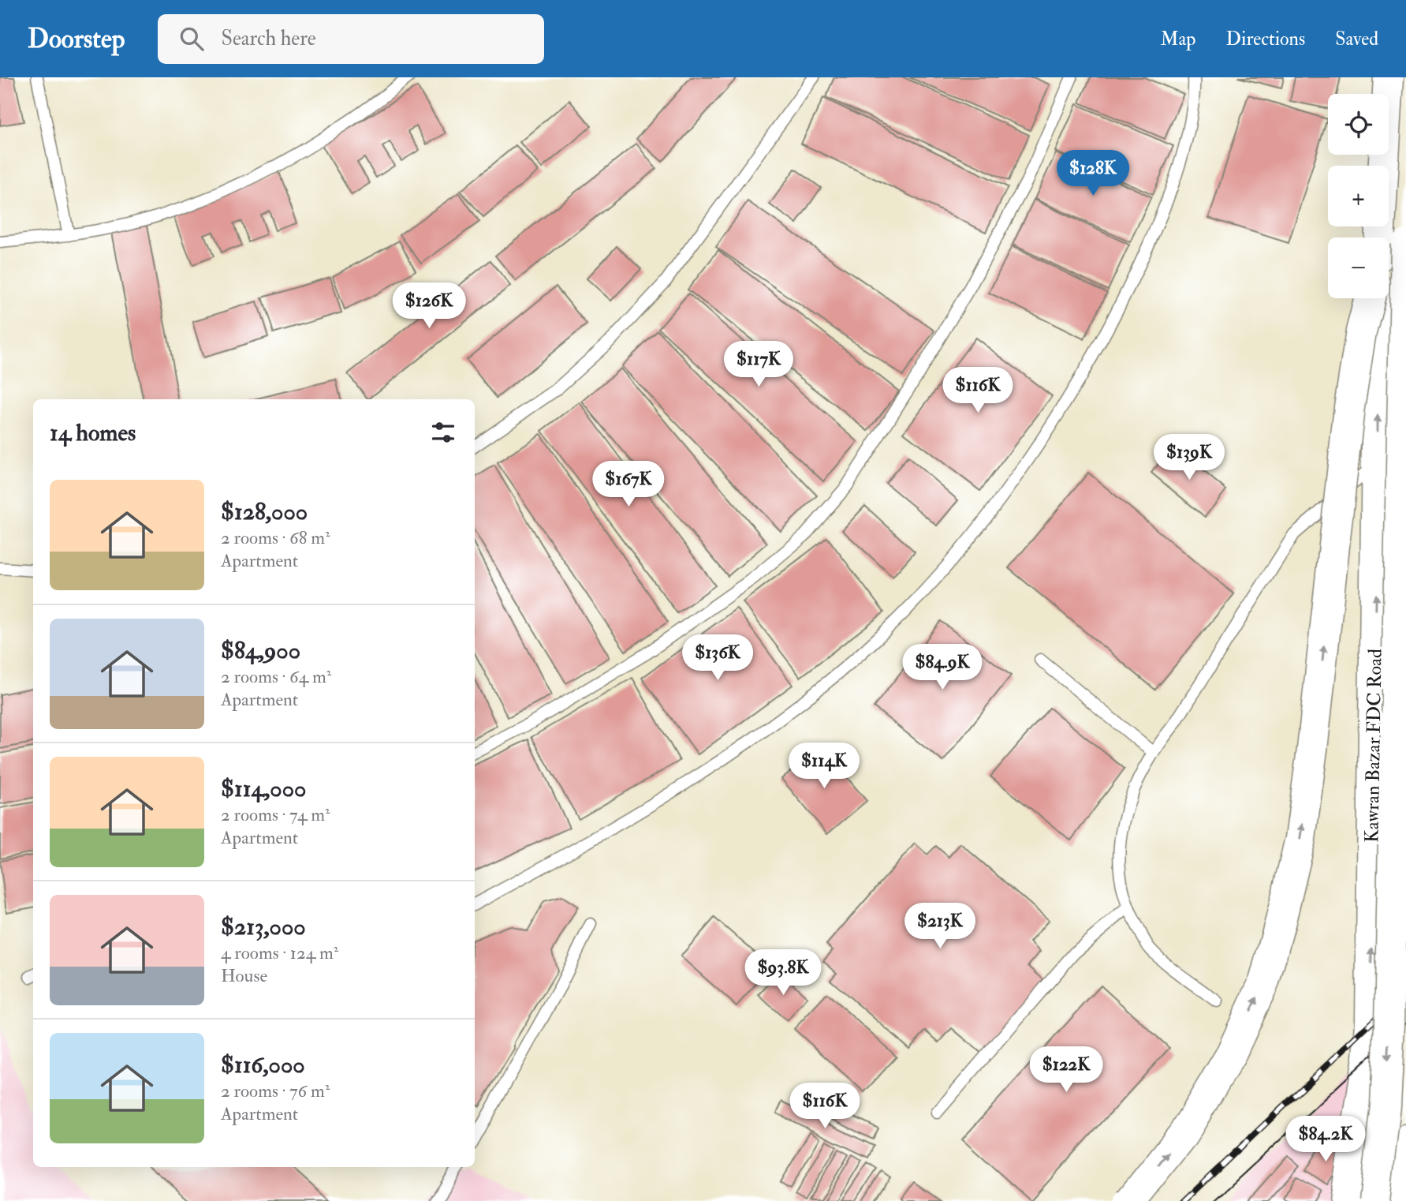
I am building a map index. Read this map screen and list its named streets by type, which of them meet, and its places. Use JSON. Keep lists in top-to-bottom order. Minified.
{"streets":{"main road":["Kawran Bazar FDC Road"]},"page":{"header":"Doorstep","search":"Search here","nav":["Map","Directions","Saved"],"map_buttons":["+","−"],"price":["$128K","$126K","$117K","$116K","$139K","$167K","$136K","$84.9K","$114K","$213K","$93.8K","$122K","$116K","$84.2K"],"heading":"14 homes","list":[{"name":"$128,000","note":"2 rooms · 68 m² · Apartment"},{"name":"$84,900","note":"2 rooms · 64 m² · Apartment"},{"name":"$114,000","note":"2 rooms · 74 m² · Apartment"},{"name":"$213,000","note":"4 rooms · 124 m² · House"},{"name":"$116,000","note":"2 rooms · 76 m² · Apartment"}]}}
